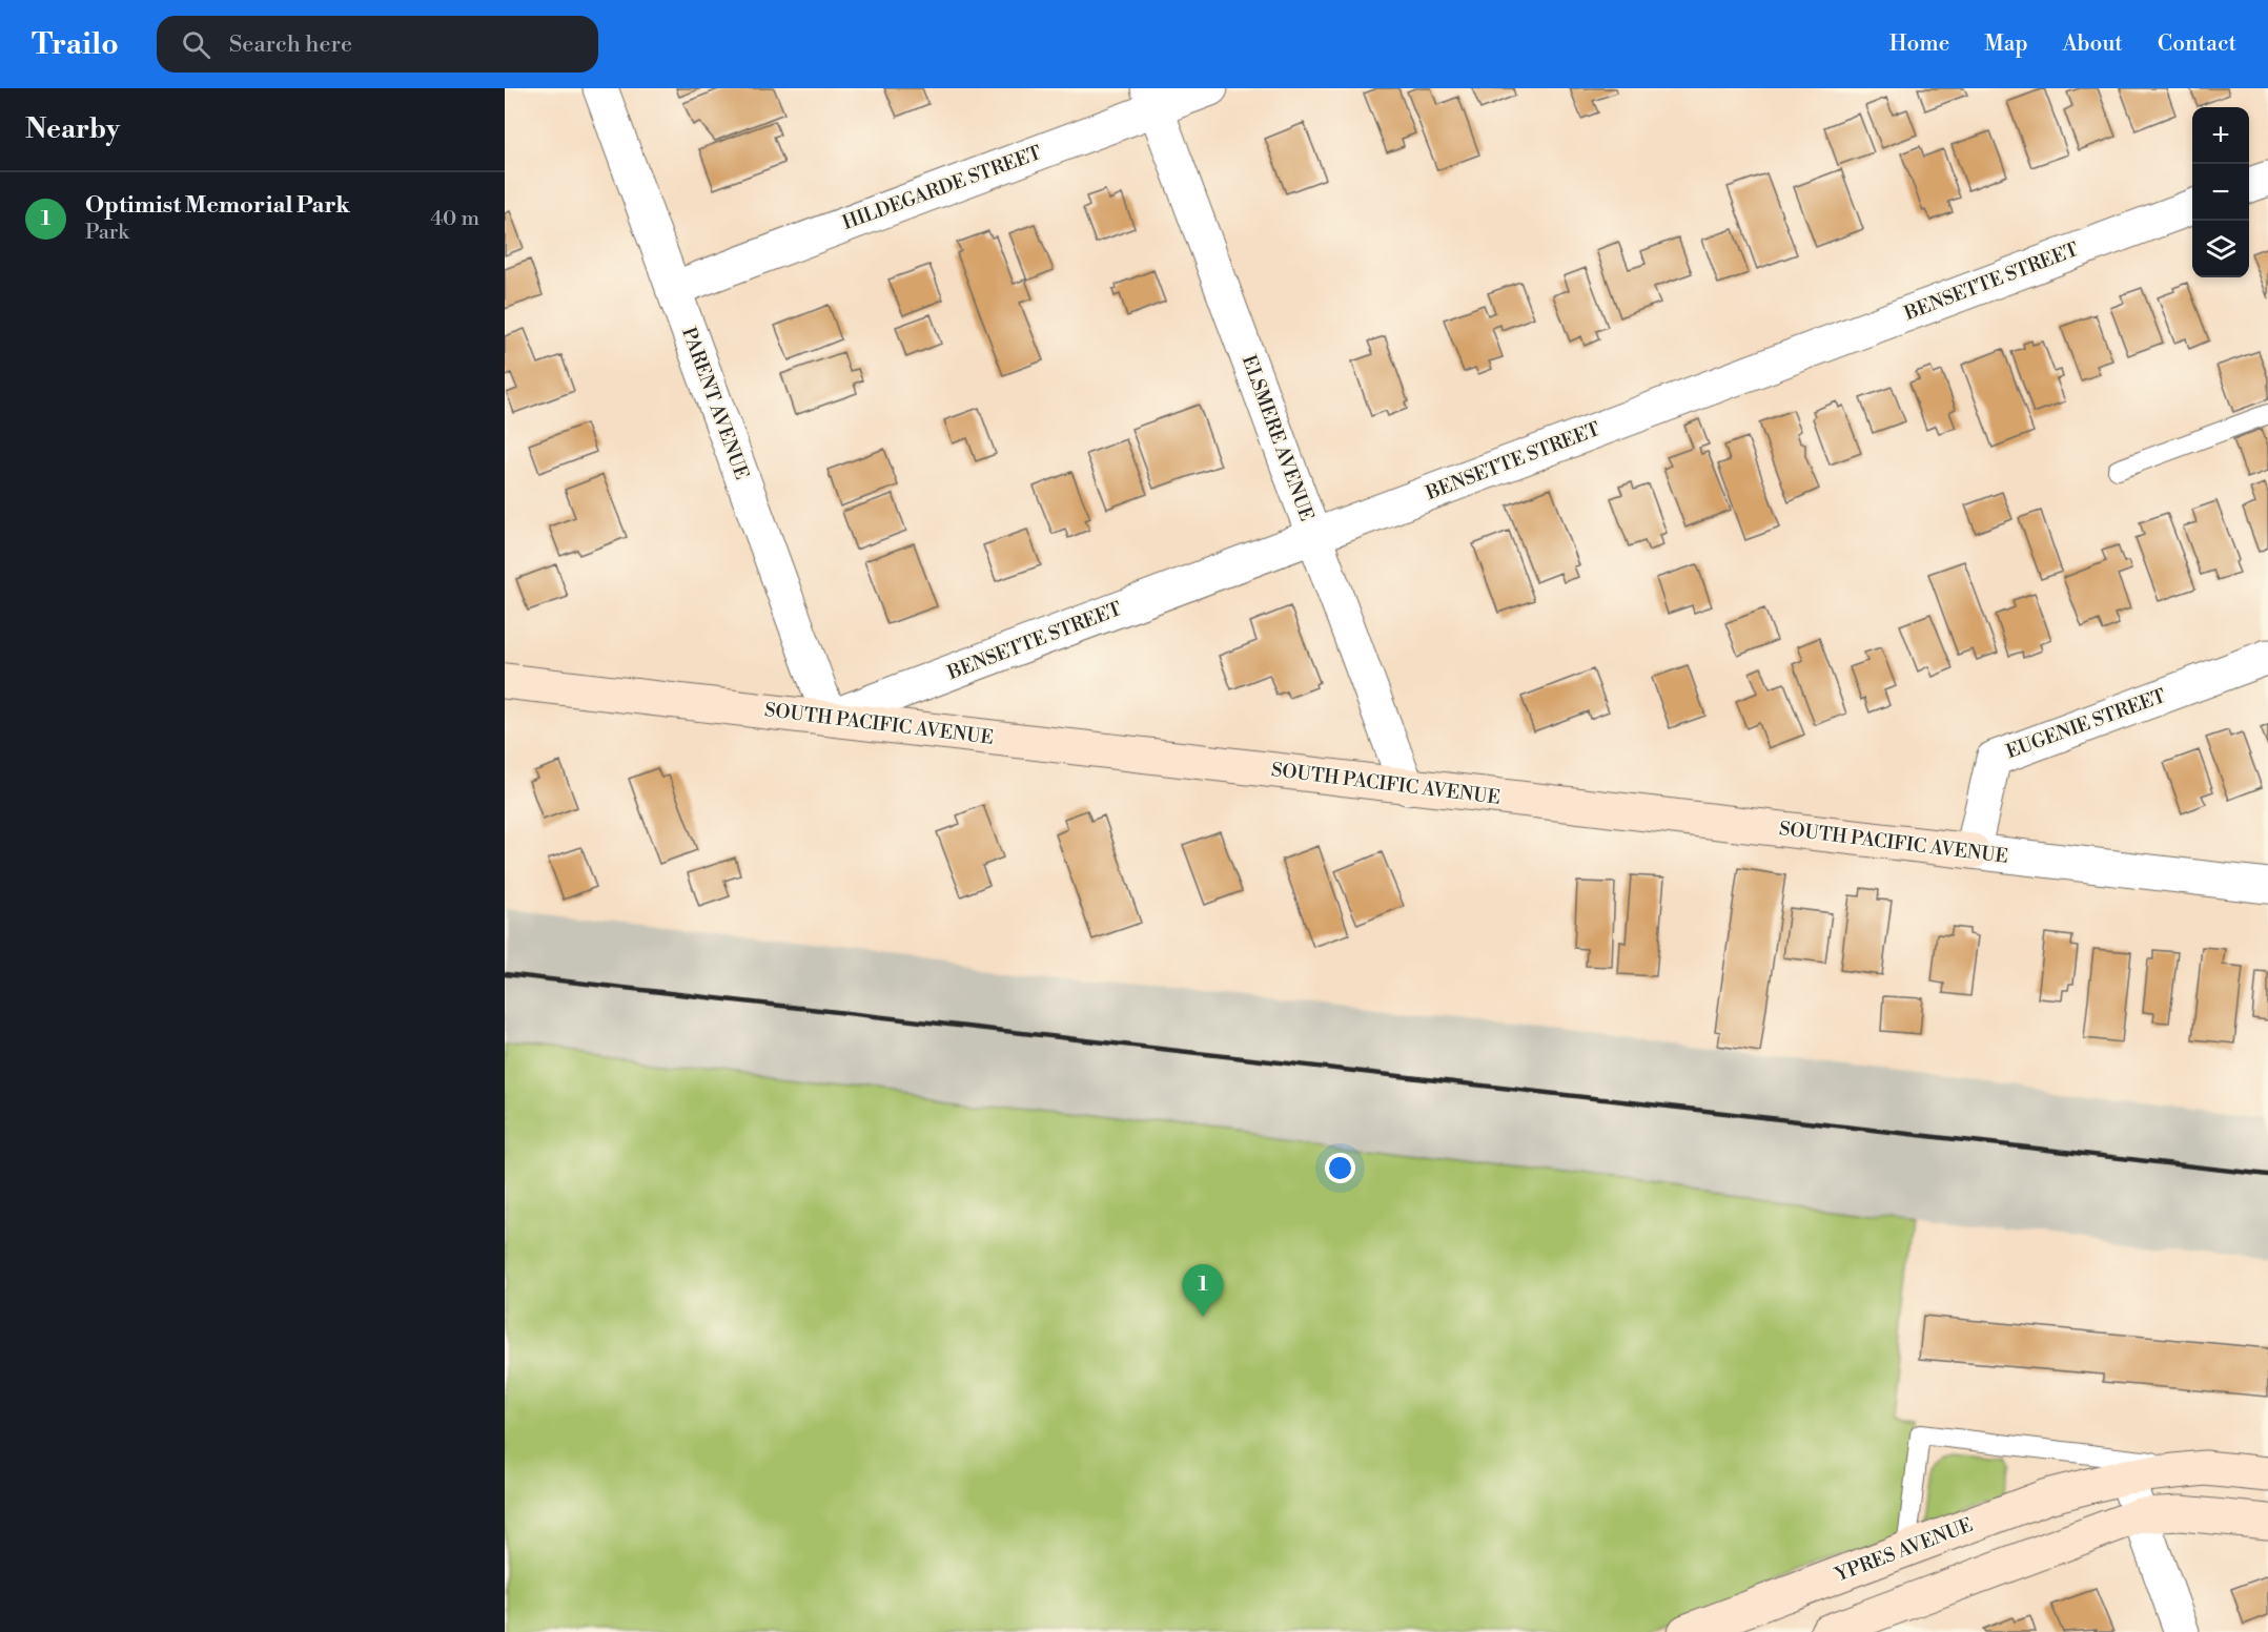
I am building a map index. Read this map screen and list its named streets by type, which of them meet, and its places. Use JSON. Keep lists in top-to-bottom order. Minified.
{"streets":{"street":["HILDEGARDE STREET","BENSETTE STREET","PARENT AVENUE","ELSMERE AVENUE","SOUTH PACIFIC AVENUE","EUGENIE STREET","YPRES AVENUE"]},"crossings":[["HILDEGARDE STREET","PARENT AVENUE"],["HILDEGARDE STREET","ELSMERE AVENUE"],["BENSETTE STREET","PARENT AVENUE"],["BENSETTE STREET","ELSMERE AVENUE"],["BENSETTE STREET","SOUTH PACIFIC AVENUE"],["PARENT AVENUE","SOUTH PACIFIC AVENUE"],["ELSMERE AVENUE","SOUTH PACIFIC AVENUE"],["SOUTH PACIFIC AVENUE","EUGENIE STREET"]],"page":{"header":"Trailo","search":"Search here","nav":["Home","Map","About","Contact"],"heading":"Nearby","map_buttons":["+","−"],"list":[{"mark":"1","name":"Optimist Memorial Park","note":"Park","value":"40 m"}],"pins":"1"}}
